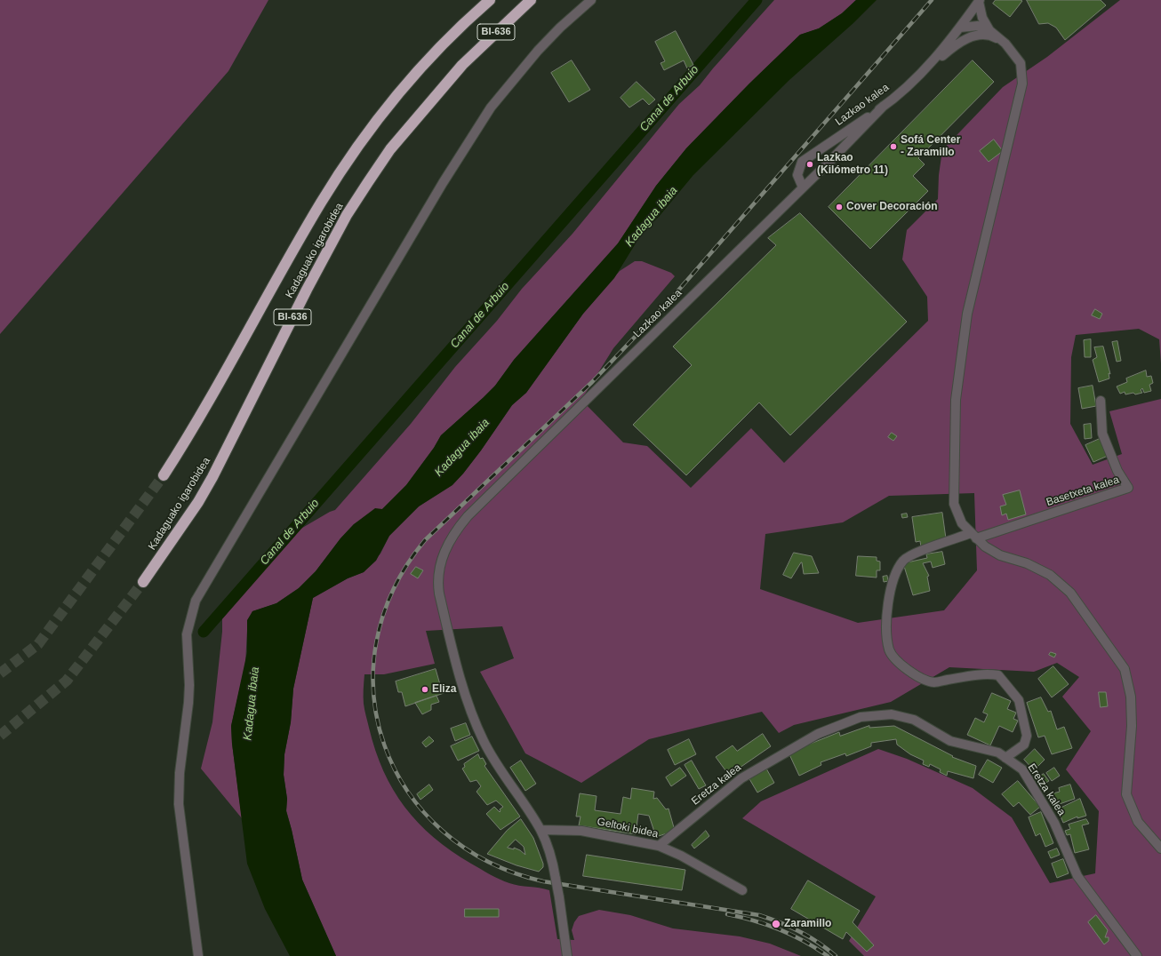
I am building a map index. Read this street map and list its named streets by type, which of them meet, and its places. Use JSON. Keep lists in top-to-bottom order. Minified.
{"streets":{"highway":["BI-636","Kadaguako igarobidea"],"street":["Lazkao kalea","Basetxeta kalea","Eretza kalea","Geltoki bidea"]},"crossings":[["Lazkao kalea","Geltoki bidea"],["Basetxeta kalea","Eretza kalea"],["Eretza kalea","Geltoki bidea"]],"water":["Canal de Arbuio","Kadagua ibaia"],"places":["Sofá Center - Zaramillo","Lazkao (Kilómetro 11)","Cover Decoración","Eliza","Zaramillo"]}
